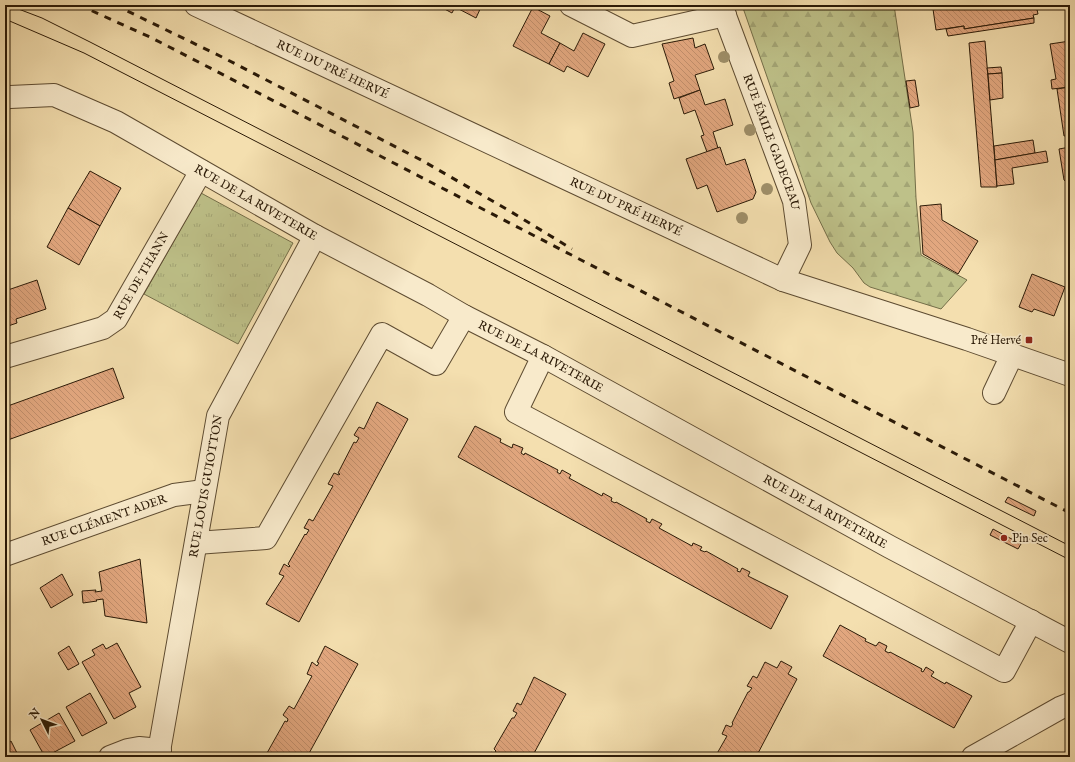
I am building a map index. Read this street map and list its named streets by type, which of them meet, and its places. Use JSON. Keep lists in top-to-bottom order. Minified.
{"streets":{"street":["RUE DU PRÉ HERVÉ","RUE ÉMILE GADECEAU","RUE DE LA RIVETERIE","RUE DE THANN","RUE LOUIS GUIOTTON","RUE CLÉMENT ADER"]},"crossings":[["RUE DU PRÉ HERVÉ","RUE ÉMILE GADECEAU"],["RUE DE LA RIVETERIE","RUE DE THANN"],["RUE DE LA RIVETERIE","RUE LOUIS GUIOTTON"],["RUE LOUIS GUIOTTON","RUE CLÉMENT ADER"]],"places":{"transit":["Pré Hervé"],"other":["Pin Sec"]},"north":"top left"}
